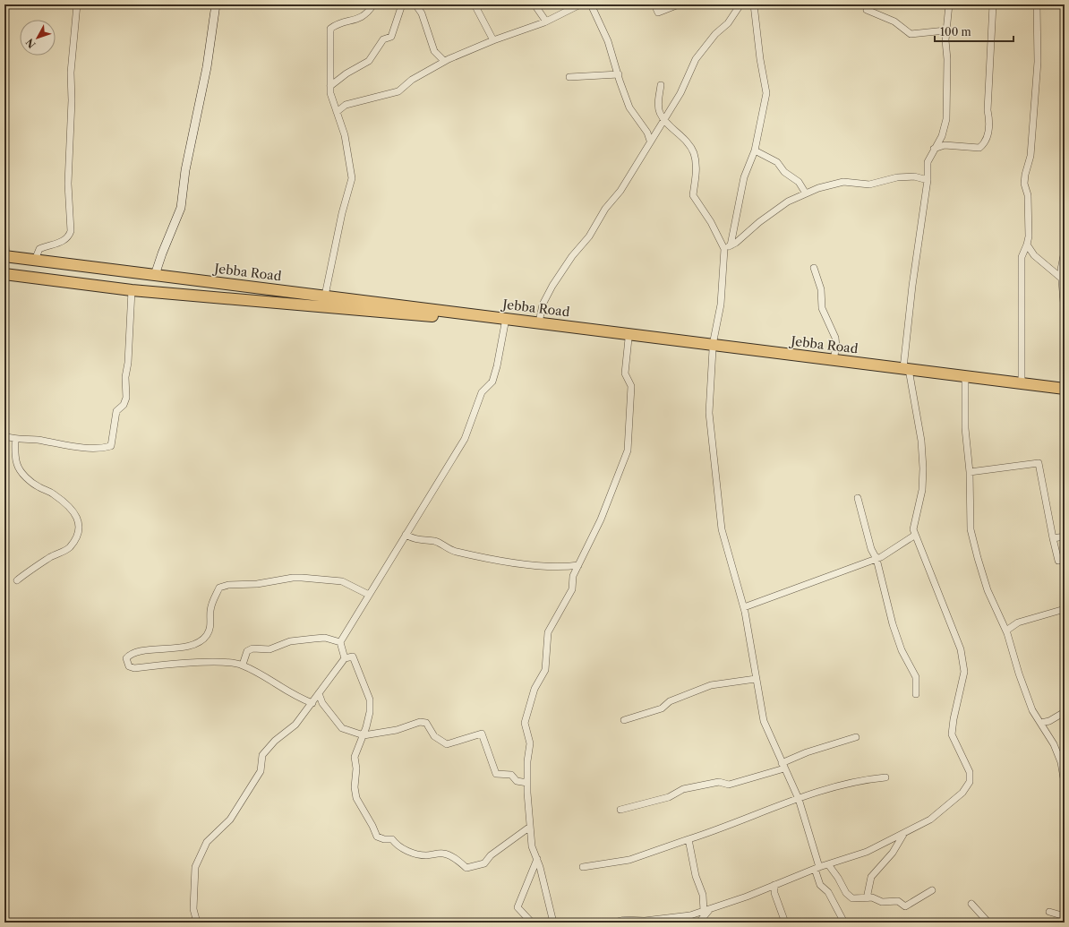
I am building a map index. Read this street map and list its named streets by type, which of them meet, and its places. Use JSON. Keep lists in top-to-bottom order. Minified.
{"streets":{"highway":["Jebba Road"]},"scale_bar":"100 m","north":"bottom left"}
